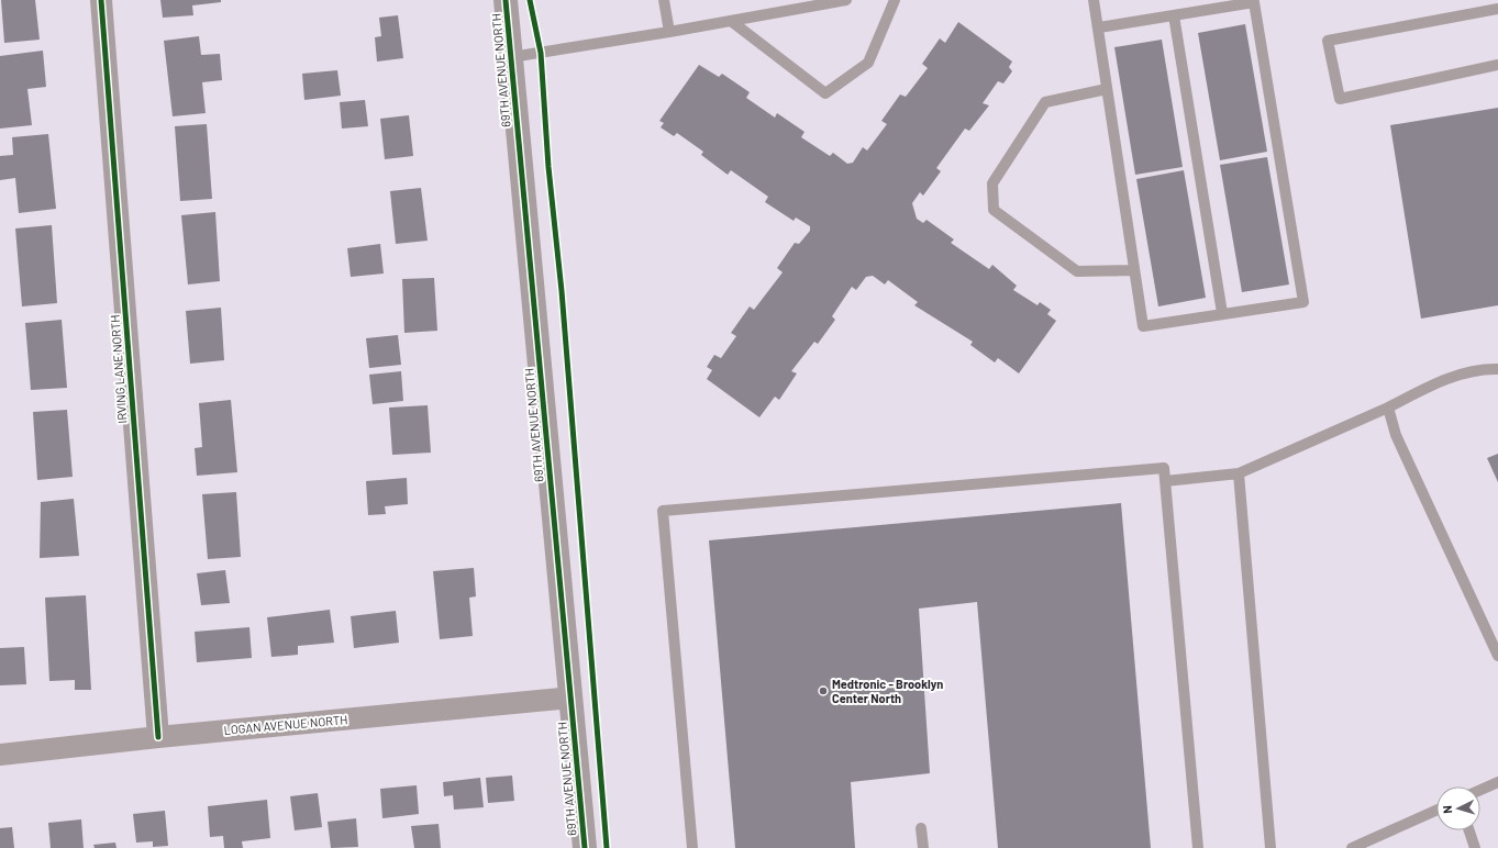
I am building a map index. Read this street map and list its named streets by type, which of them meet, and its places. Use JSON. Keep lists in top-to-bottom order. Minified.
{"streets":{"street":["69TH AVENUE NORTH","IRVING LANE NORTH","LOGAN AVENUE NORTH"]},"crossings":[["69TH AVENUE NORTH","LOGAN AVENUE NORTH"],["IRVING LANE NORTH","LOGAN AVENUE NORTH"]],"places":["Medtronic - Brooklyn Center North"],"north":"left"}
